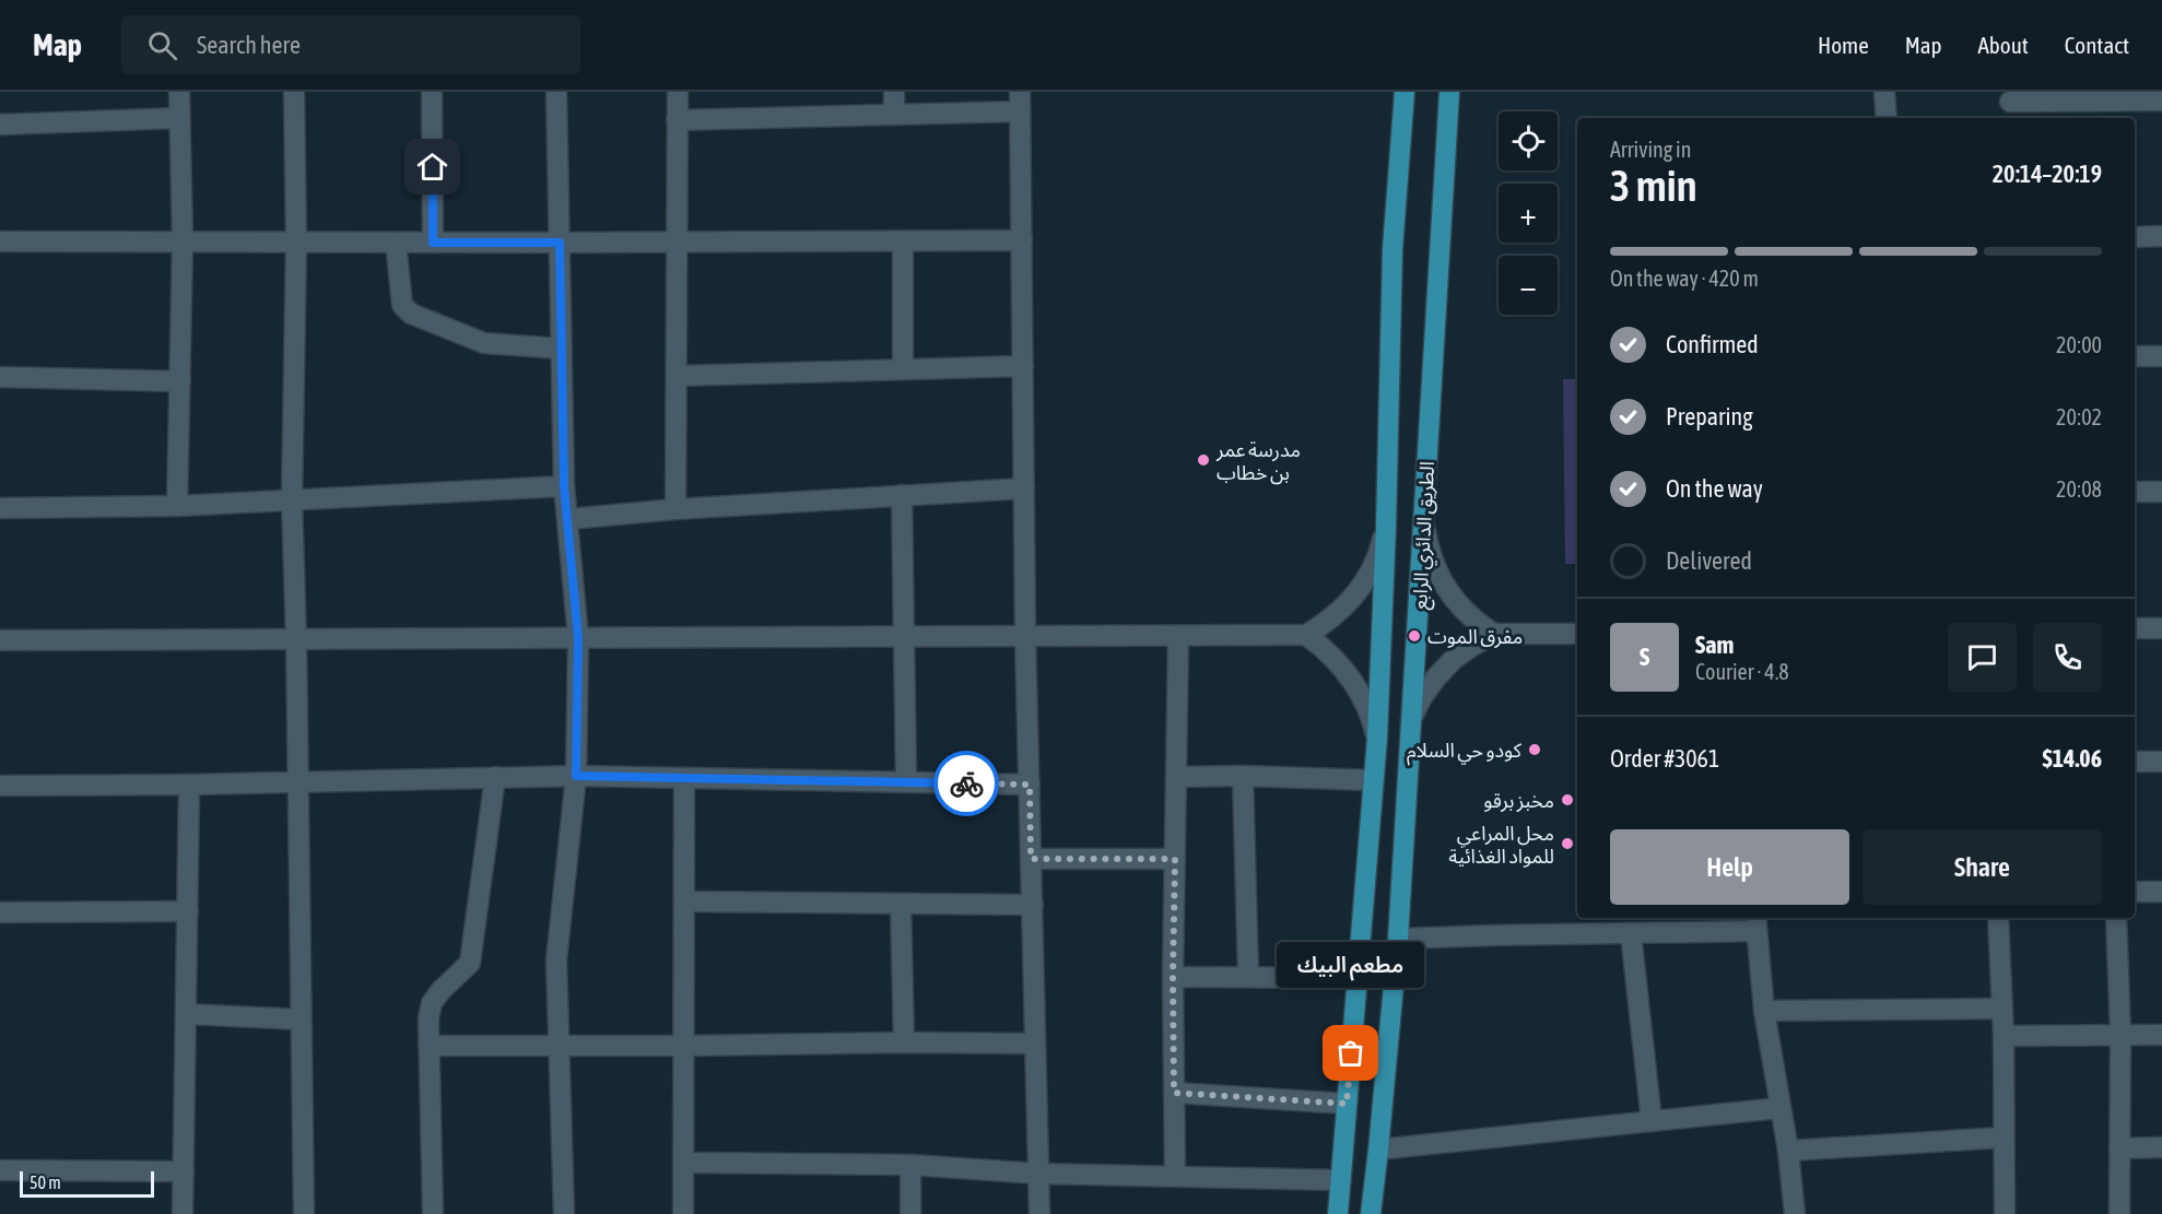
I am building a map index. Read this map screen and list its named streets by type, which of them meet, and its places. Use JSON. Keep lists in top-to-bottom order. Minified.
{"streets":{"main road":["الطريق الدائري الرابع"]},"places":["مدرسة عمر بن خطاب","مفرق الموت","كودو حي السلام","مخبز برقو","محل المراعي للمواد الغذائية","مطعم البيك"],"scale_bar":"50 m","page":{"header":"Map","search":"Search here","nav":["Home","Map","About","Contact"],"map_buttons":["+","−"],"heading":["3 min","Arriving in","20:14–20:19"],"panel":["Sam","Courier · 4.8","Order #3061","$14.06"],"bar":"On the way · 420 m","list":[["Confirmed","20:00"],["Preparing","20:02"],["On the way","20:08"],"Delivered"],"round":"S","buttons":["Help","Share"],"bubble":"مطعم البيك","scale":"50 m"}}
